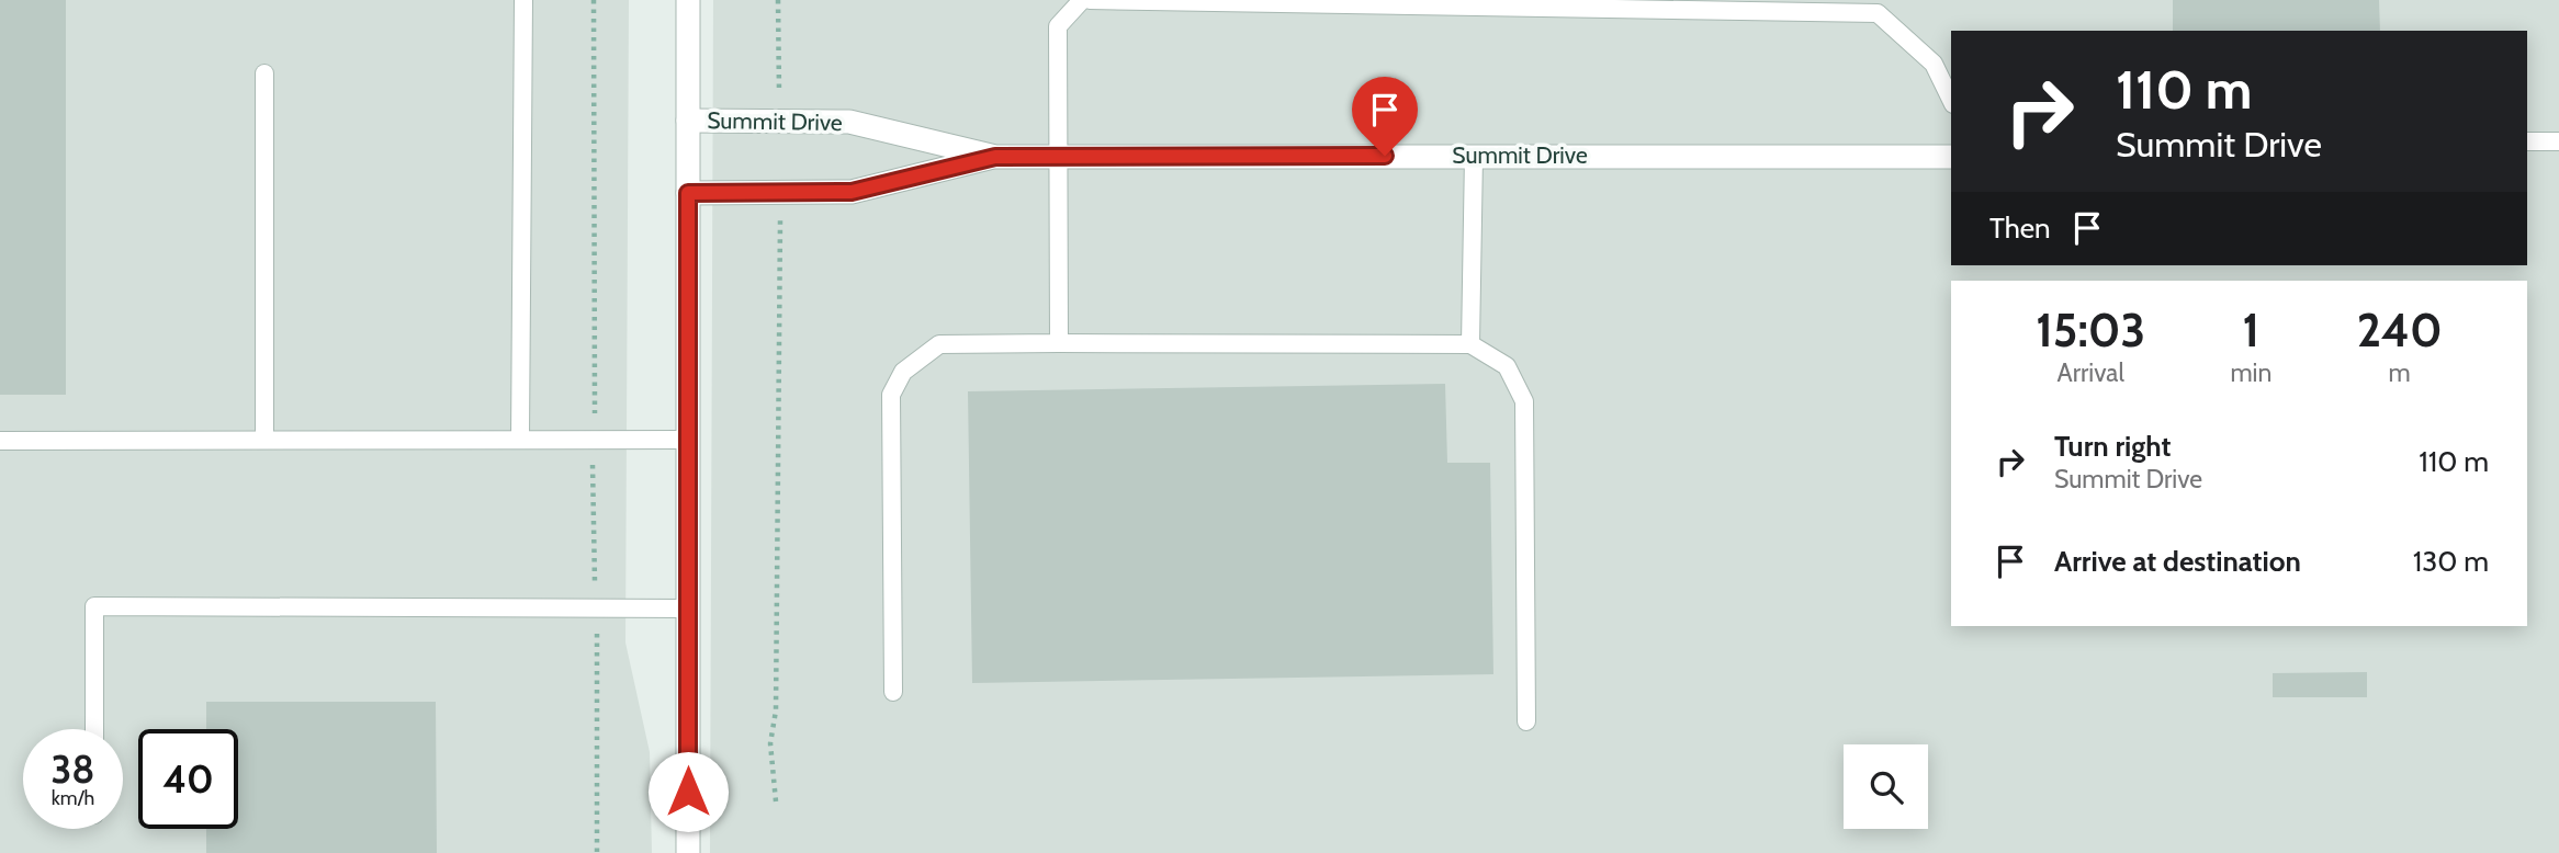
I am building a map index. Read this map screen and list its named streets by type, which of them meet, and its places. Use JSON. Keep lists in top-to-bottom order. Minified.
{"streets":{"street":["Summit Drive"]},"page":{"turn":["110 m","Summit Drive"],"then":"Then","eta":["15:03","Arrival","1","min","240","m"],"list":[{"name":"Turn right","note":"Summit Drive","value":"110 m"},{"name":"Arrive at destination","value":"130 m"}],"speed":"38 km/h","limit":"40"}}
